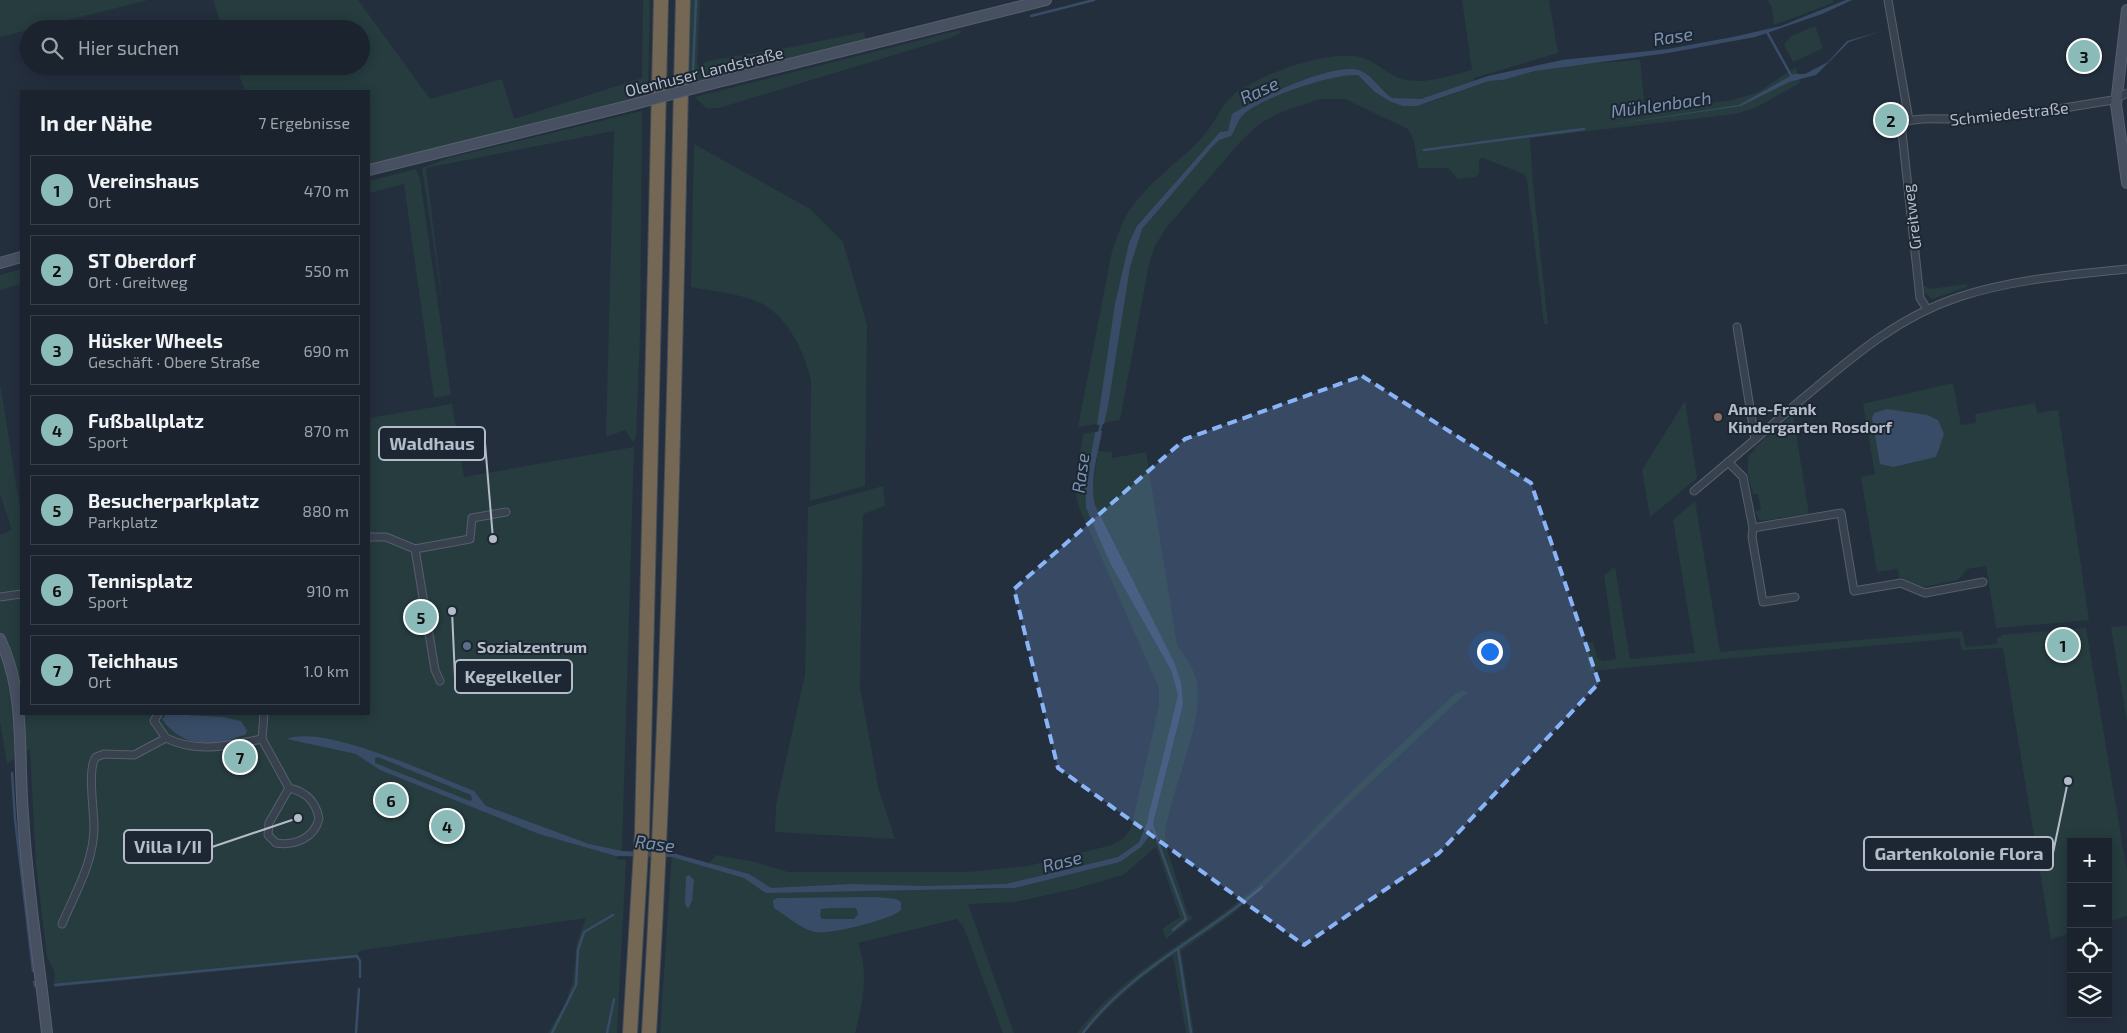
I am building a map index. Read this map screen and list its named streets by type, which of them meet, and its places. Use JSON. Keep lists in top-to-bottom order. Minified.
{"streets":{"street":["Olenhuser Landstraße","Schmiedestraße","Greitweg"]},"crossings":[["Schmiedestraße","Greitweg"]],"water":["Rase","Mühlenbach"],"places":["Anne-Frank Kindergarten Rosdorf","Waldhaus","Kegelkeller","Sozialzentrum","Gartenkolonie Flora","Villa I/II"],"page":{"search":"Hier suchen","pins":["3","2","5","1","7","6","4"],"heading":["In der Nähe","7 Ergebnisse"],"list":[{"mark":"1","name":"Vereinshaus","note":"Ort","value":"470 m"},{"mark":"2","name":"ST Oberdorf","note":"Ort · Greitweg","value":"550 m"},{"mark":"3","name":"Hüsker Wheels","note":"Geschäft · Obere Straße","value":"690 m"},{"mark":"4","name":"Fußballplatz","note":"Sport","value":"870 m"},{"mark":"5","name":"Besucherparkplatz","note":"Parkplatz","value":"880 m"},{"mark":"6","name":"Tennisplatz","note":"Sport","value":"910 m"},{"mark":"7","name":"Teichhaus","note":"Ort","value":"1.0 km"}],"map_buttons":["+","−"]}}
